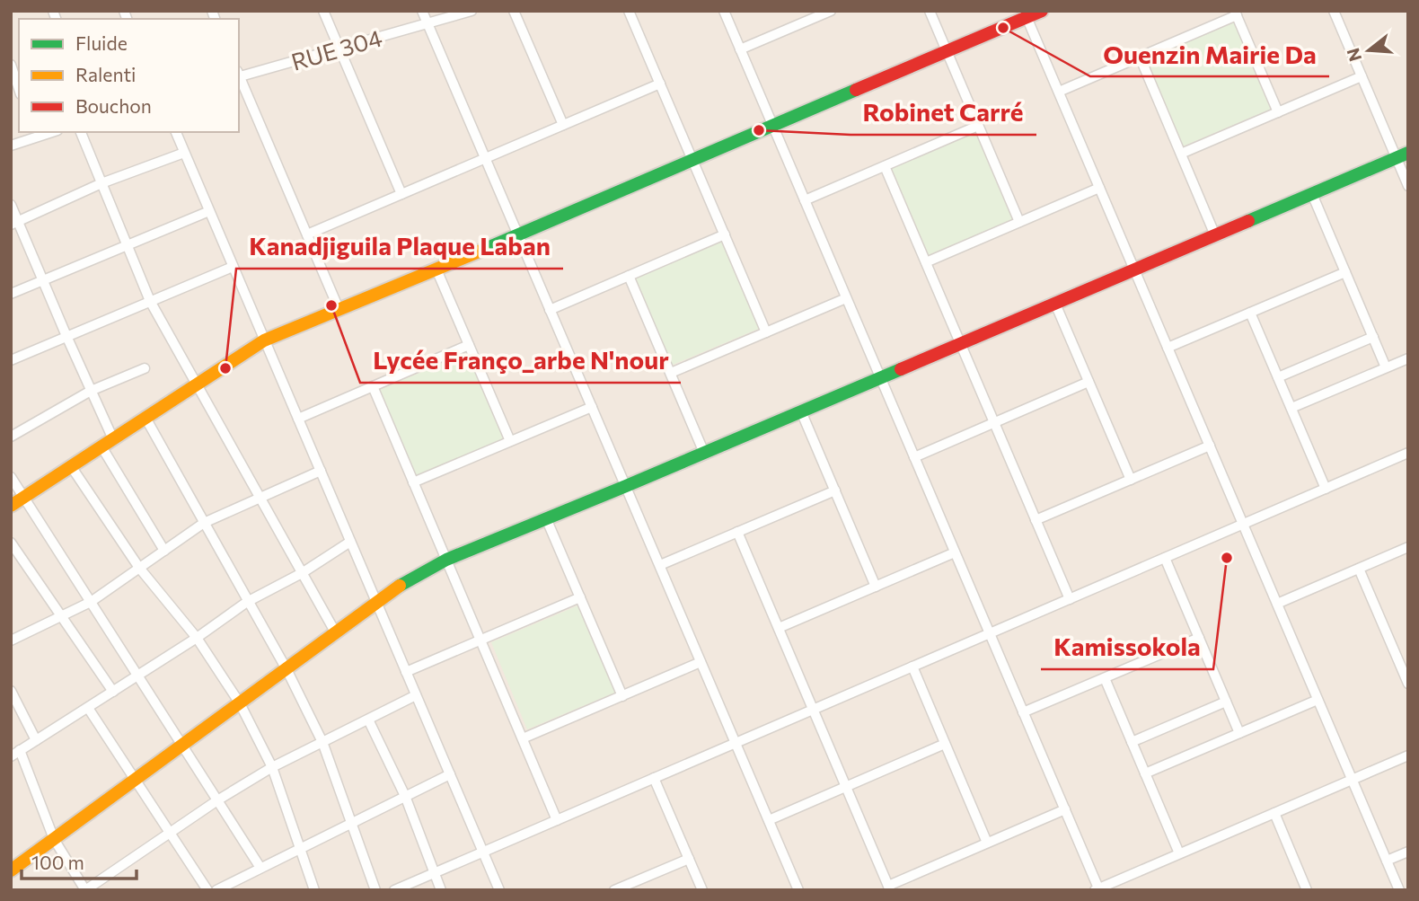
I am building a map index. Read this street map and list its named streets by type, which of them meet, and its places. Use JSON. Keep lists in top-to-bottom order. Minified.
{"streets":{"street":["RUE 304"]},"places":["Ouenzin Mairie Da","Robinet Carré","Lycée Franço_arbe N'nour","Kanadjiguila Plaque Laban","Kamissokola"],"legend":["Fluide","Ralenti","Bouchon"],"scale_bar":"100 m","north":"left"}
